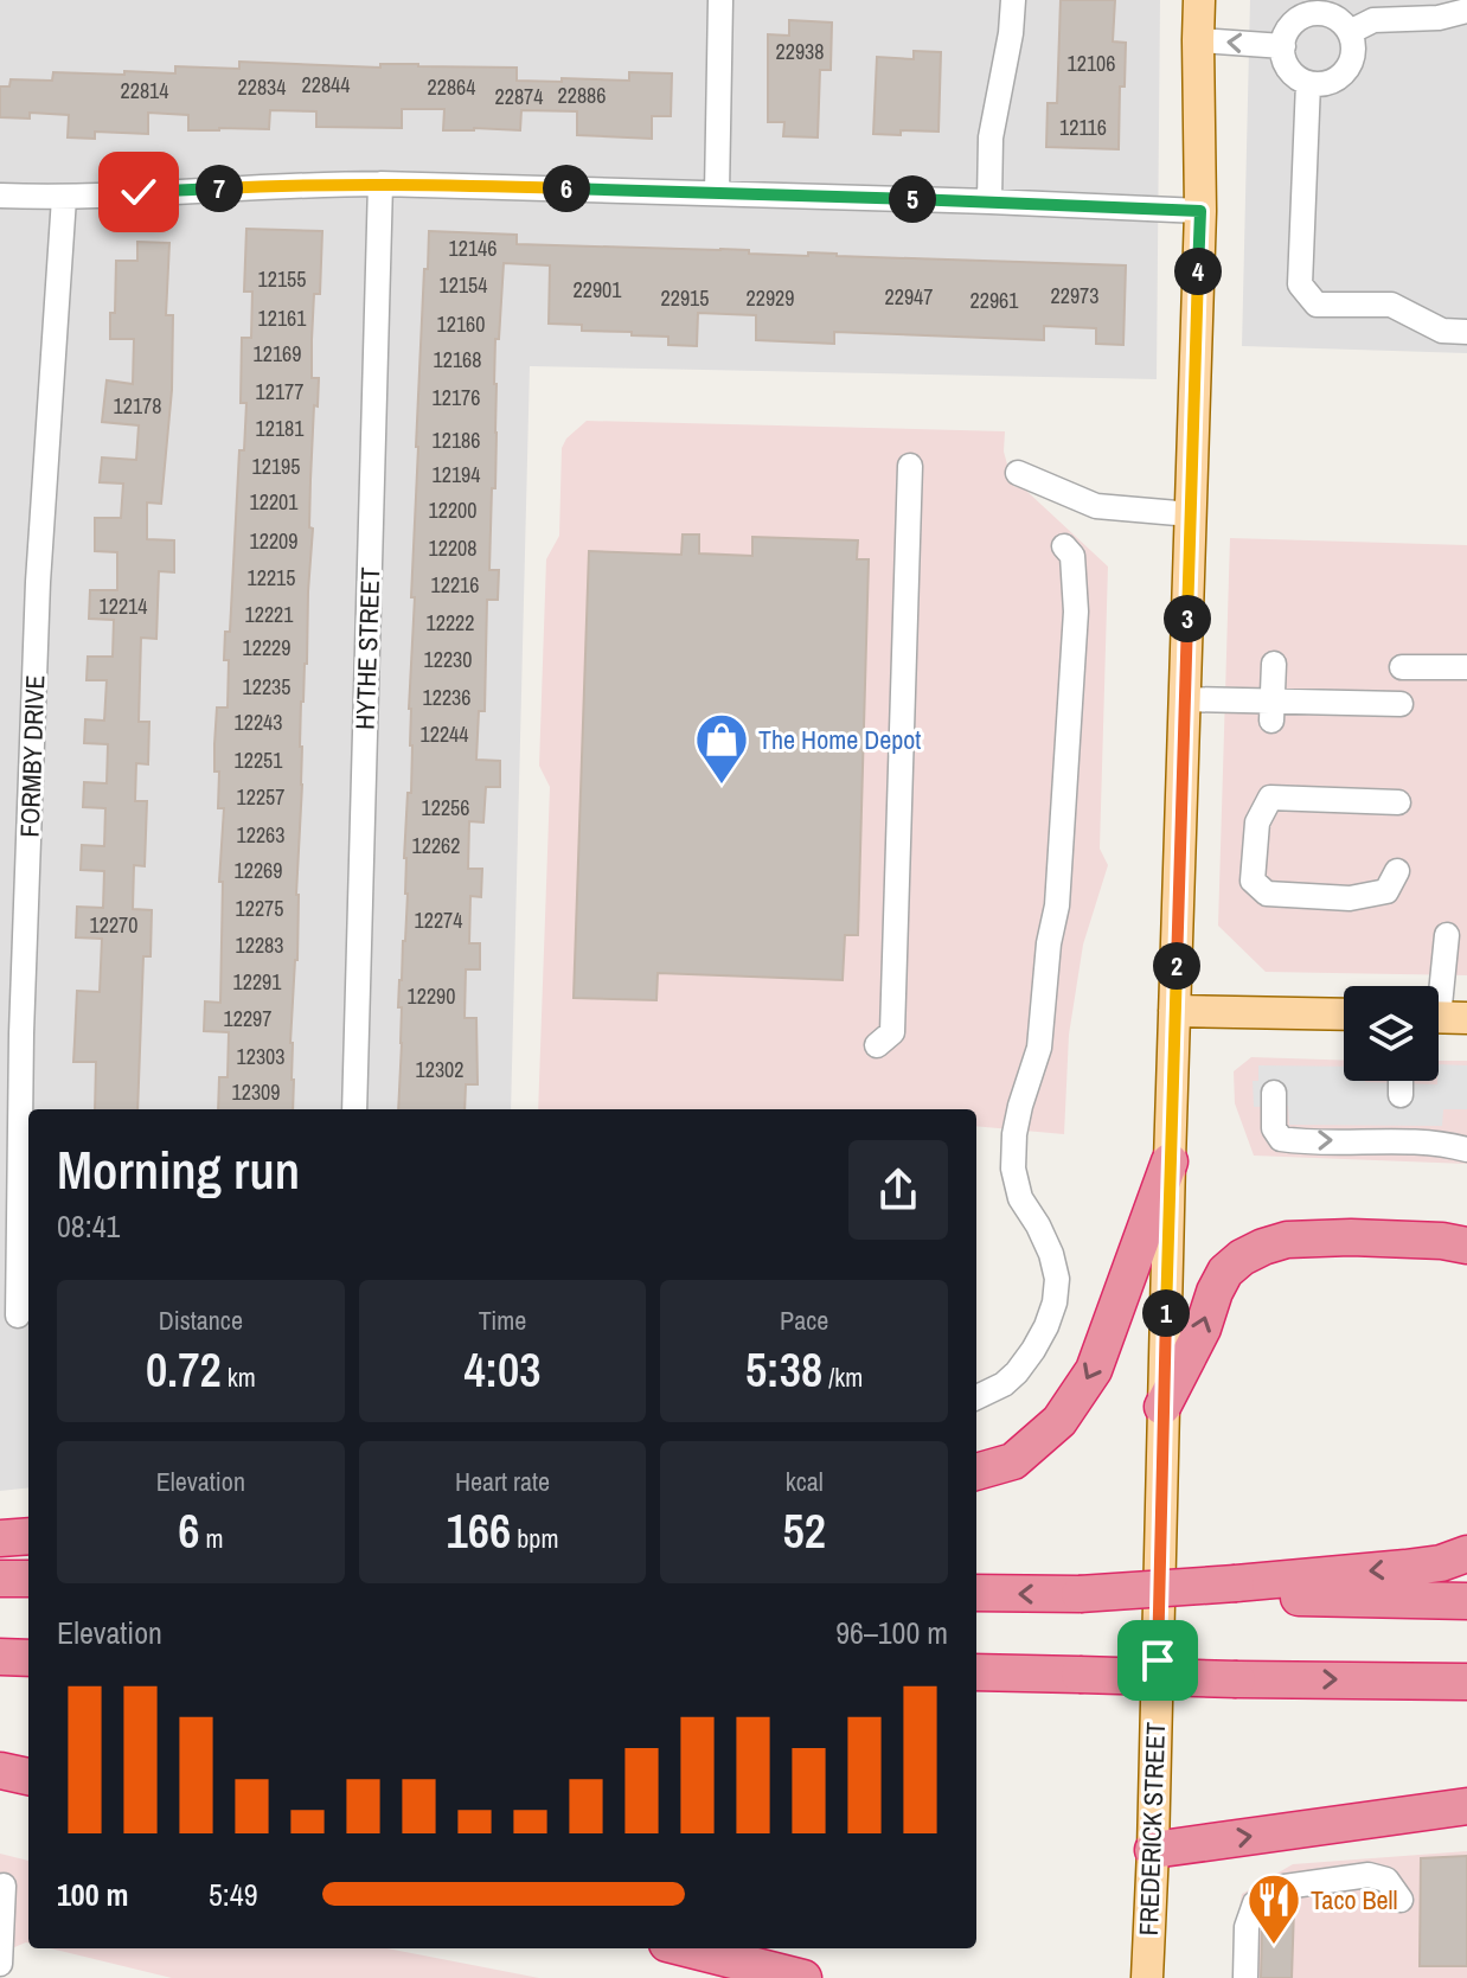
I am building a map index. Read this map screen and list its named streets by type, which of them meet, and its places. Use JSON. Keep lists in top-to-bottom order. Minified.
{"streets":{"main road":["FREDERICK STREET"],"street":["HYTHE STREET","FORMBY DRIVE"]},"places":{"shop":["The Home Depot"],"restaurant":["Taco Bell"]},"house_numbers":["22938","12106","22844","22834","22864","22814","22886","22874","12116","12146","12155","12154","22901","22973","22947","22915","22929","22961","12161","12160","12169","12168","12177","12176","12178","12181","12186","12195","12194","12201","12200","12209","12208","12215","12216","12214","12221","12222","12229","12230","12235","12236","12243","12244","12251","12257","12256","12263","12262","12269","12275","12274","12270","12283","12291","12290","12297","12303","12302","12309"],"page":{"pins":["6","7","5","4","3","2","1"],"heading":["Morning run","08:41"],"stats":[["Distance","0.72 km"],["Time","4:03"],["Pace","5:38 /km"],["Elevation","6 m"],["Heart rate","166 bpm"],["kcal","52"]],"chart":["Elevation","96–100 m"],"list":[{"name":"100 m","note":"5:49"}]}}
